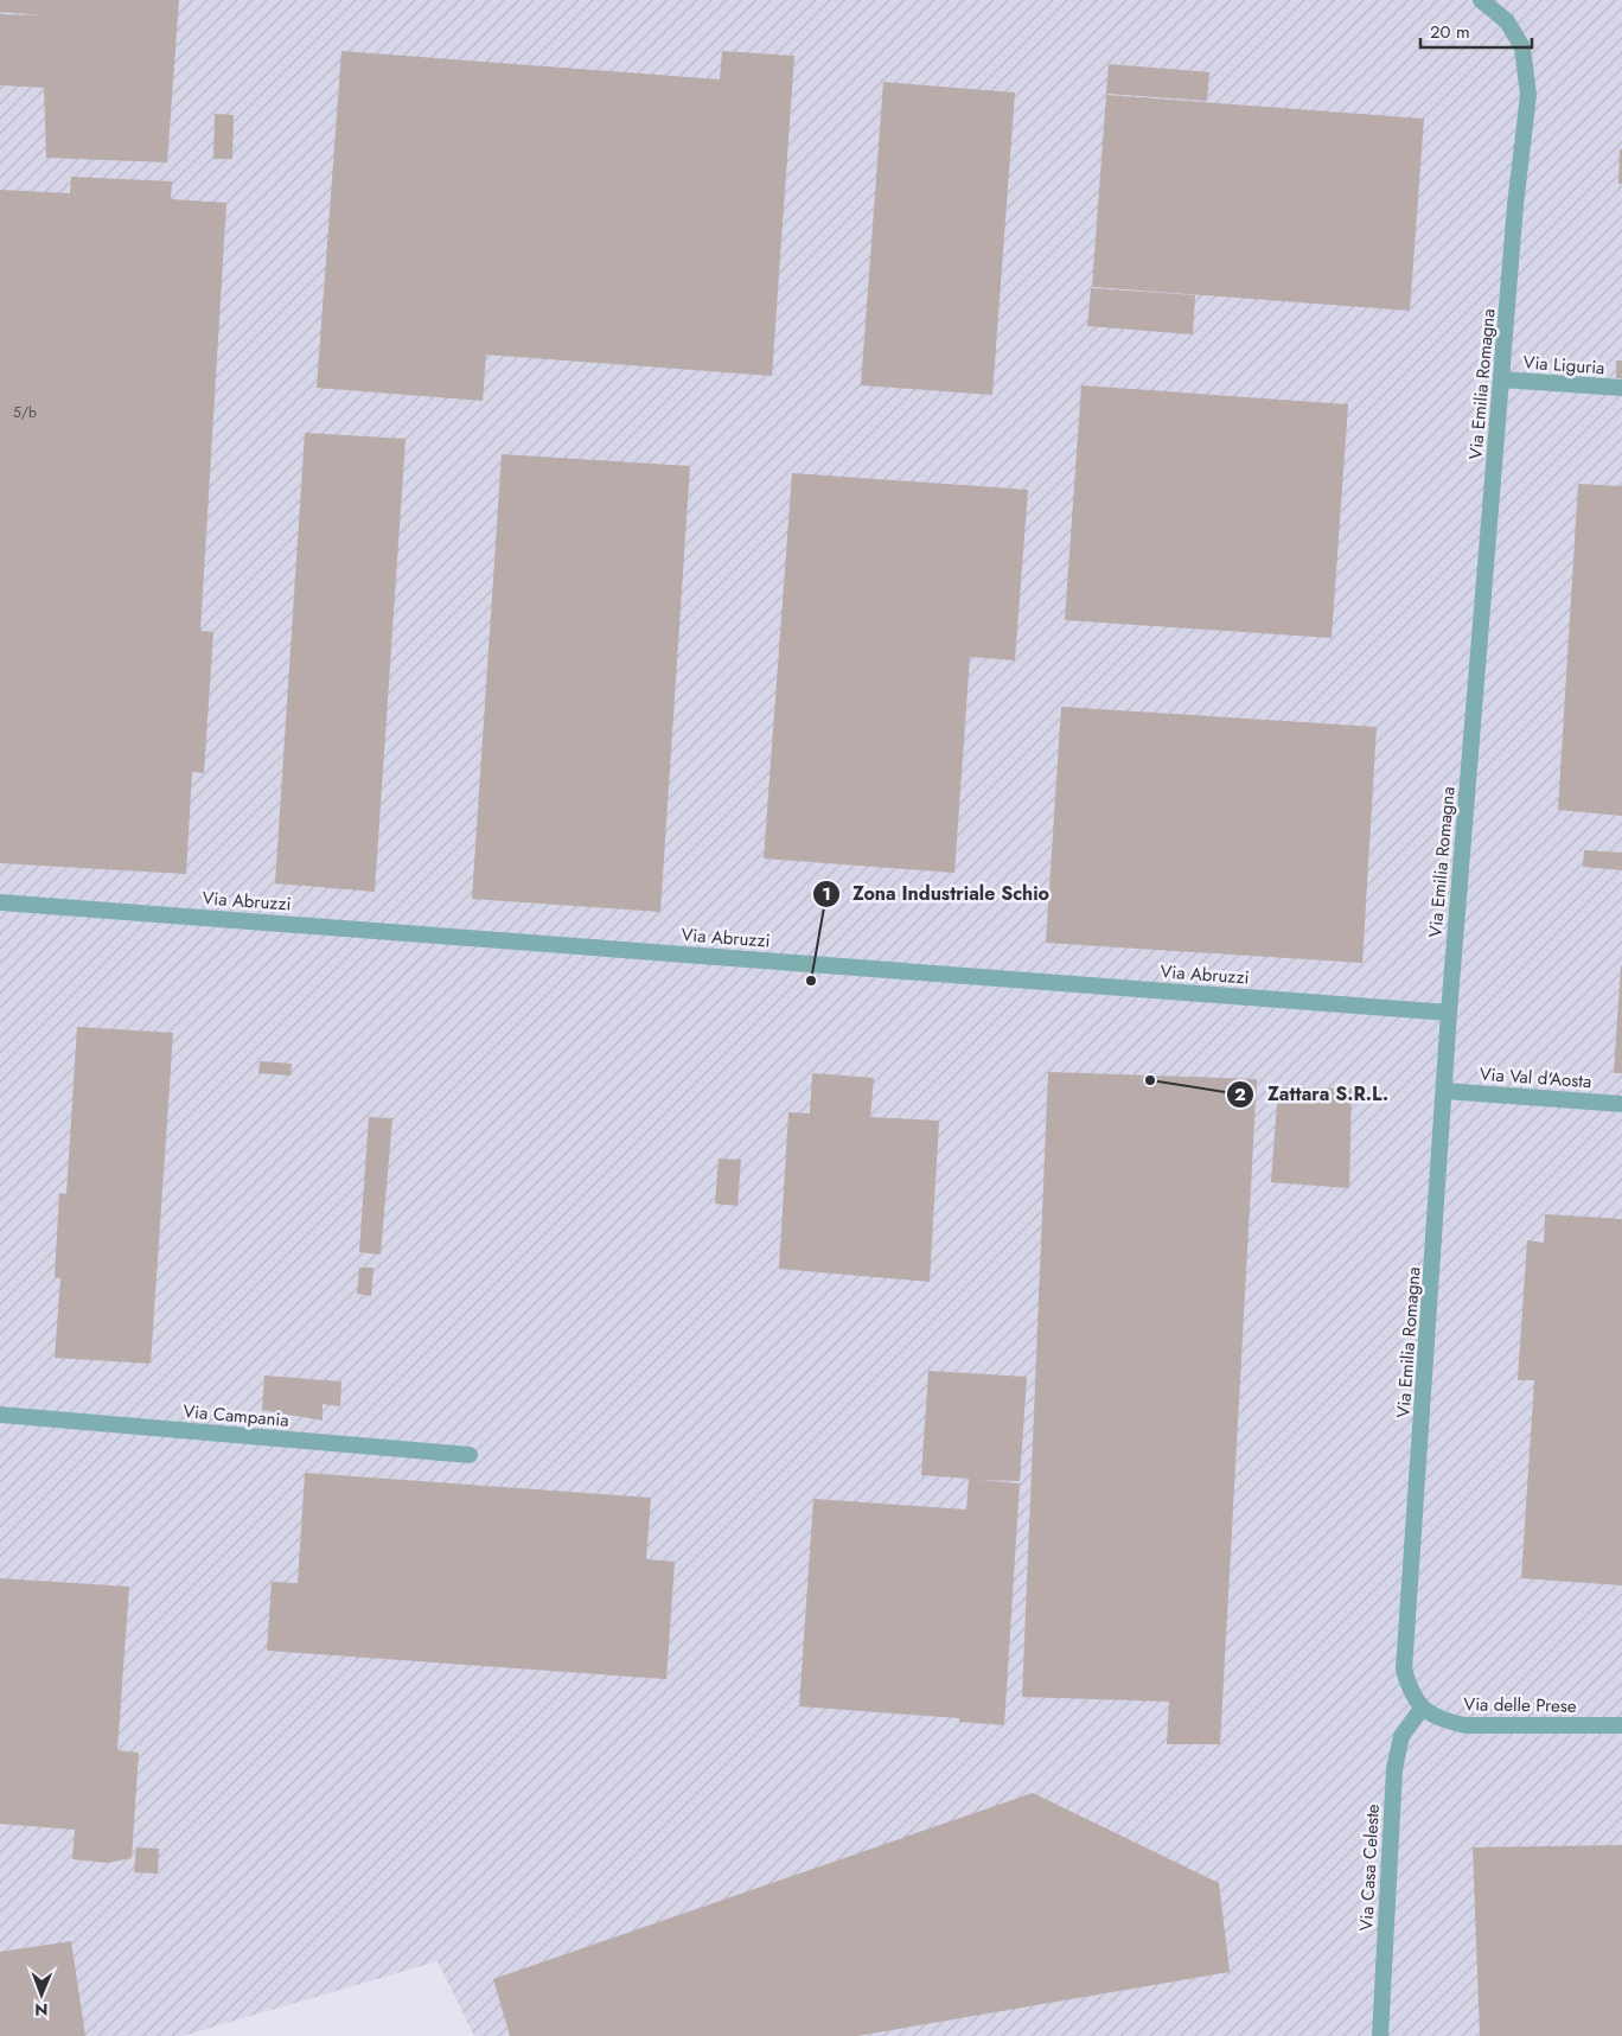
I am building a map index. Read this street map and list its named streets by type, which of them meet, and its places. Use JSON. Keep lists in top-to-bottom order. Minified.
{"streets":{"street":["Via Liguria","Via Emilia Romagna","Via Abruzzi","Via Val d'Aosta","Via Campania","Via delle Prese","Via Casa Celeste"]},"crossings":[["Via Liguria","Via Emilia Romagna"],["Via Emilia Romagna","Via Abruzzi"],["Via Emilia Romagna","Via Val d'Aosta"],["Via Emilia Romagna","Via delle Prese"],["Via Emilia Romagna","Via Casa Celeste"],["Via delle Prese","Via Casa Celeste"]],"places":["Zona Industriale Schio","Zattara S.R.L."],"house_numbers":["5/b"],"scale_bar":"20 m","north":"bottom"}
